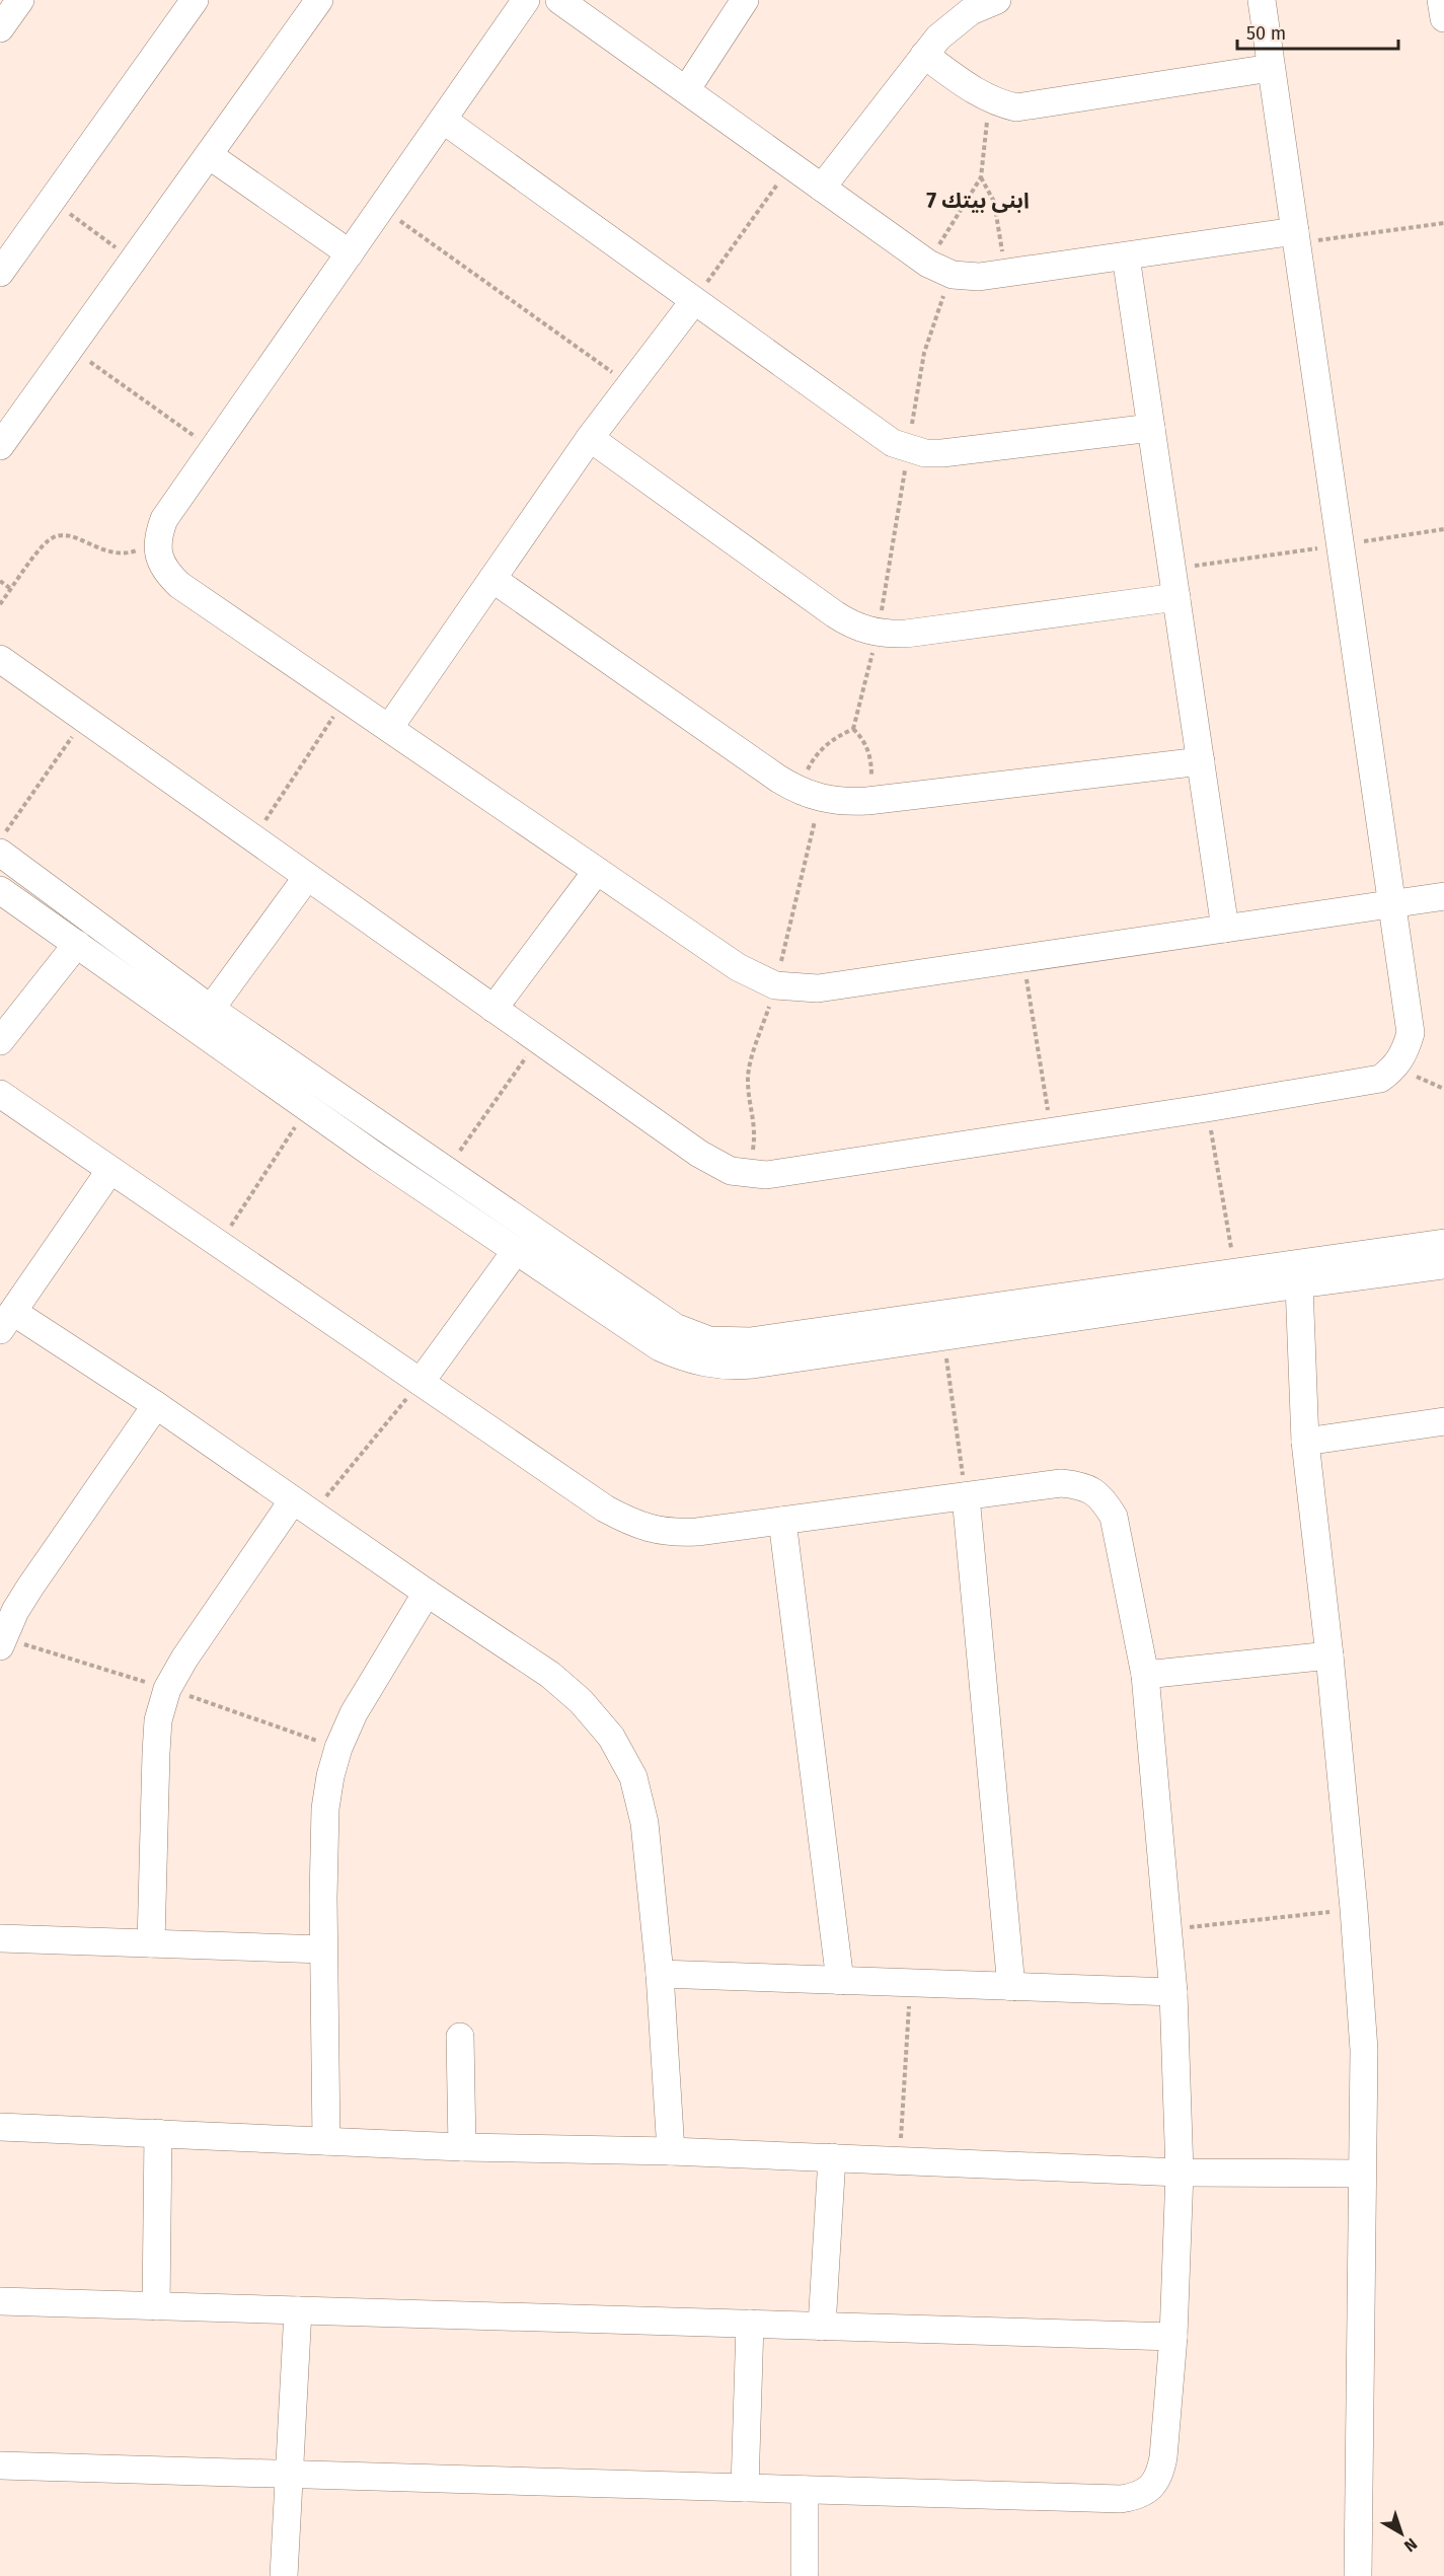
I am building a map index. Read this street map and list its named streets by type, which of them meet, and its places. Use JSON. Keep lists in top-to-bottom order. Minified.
{"districts":["ابنى بيتك 7"],"scale_bar":"50 m","north":"bottom right"}
